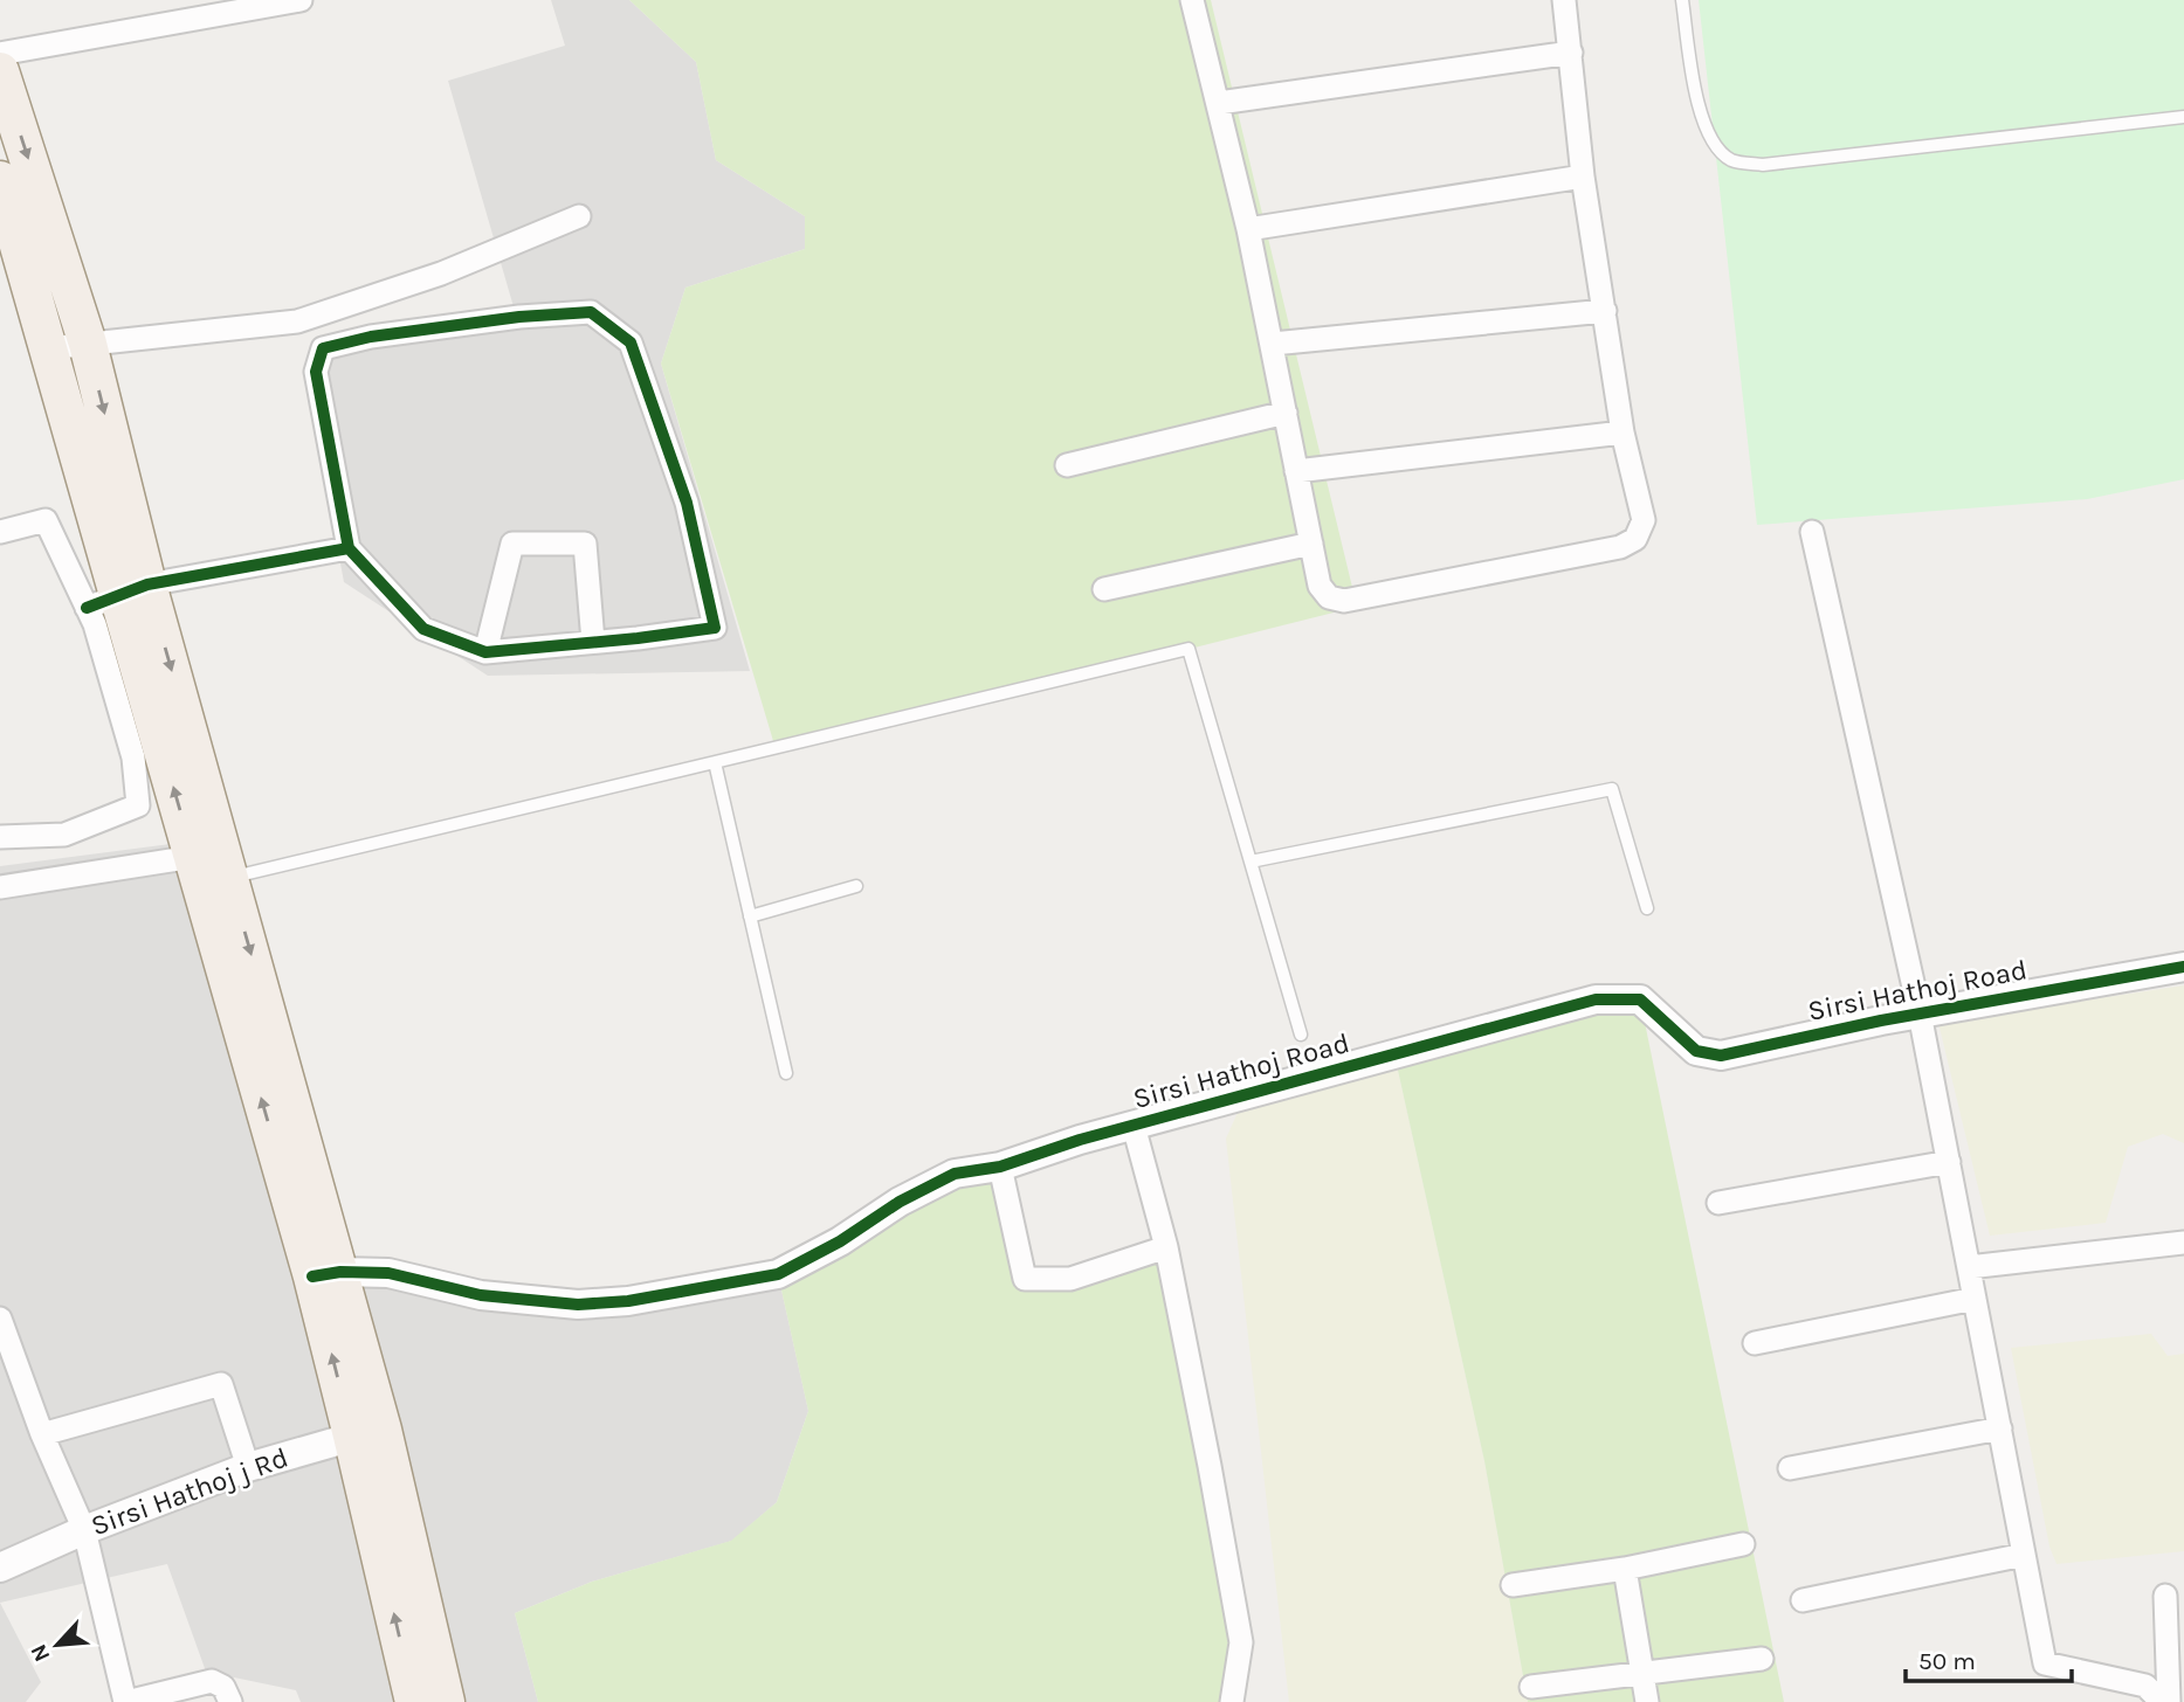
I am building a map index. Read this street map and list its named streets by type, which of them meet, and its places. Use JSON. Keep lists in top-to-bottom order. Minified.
{"streets":{"street":["Sirsi Hathoj Road","Sirsi Hathoj j Rd"]},"scale_bar":"50 m","north":"bottom left"}
